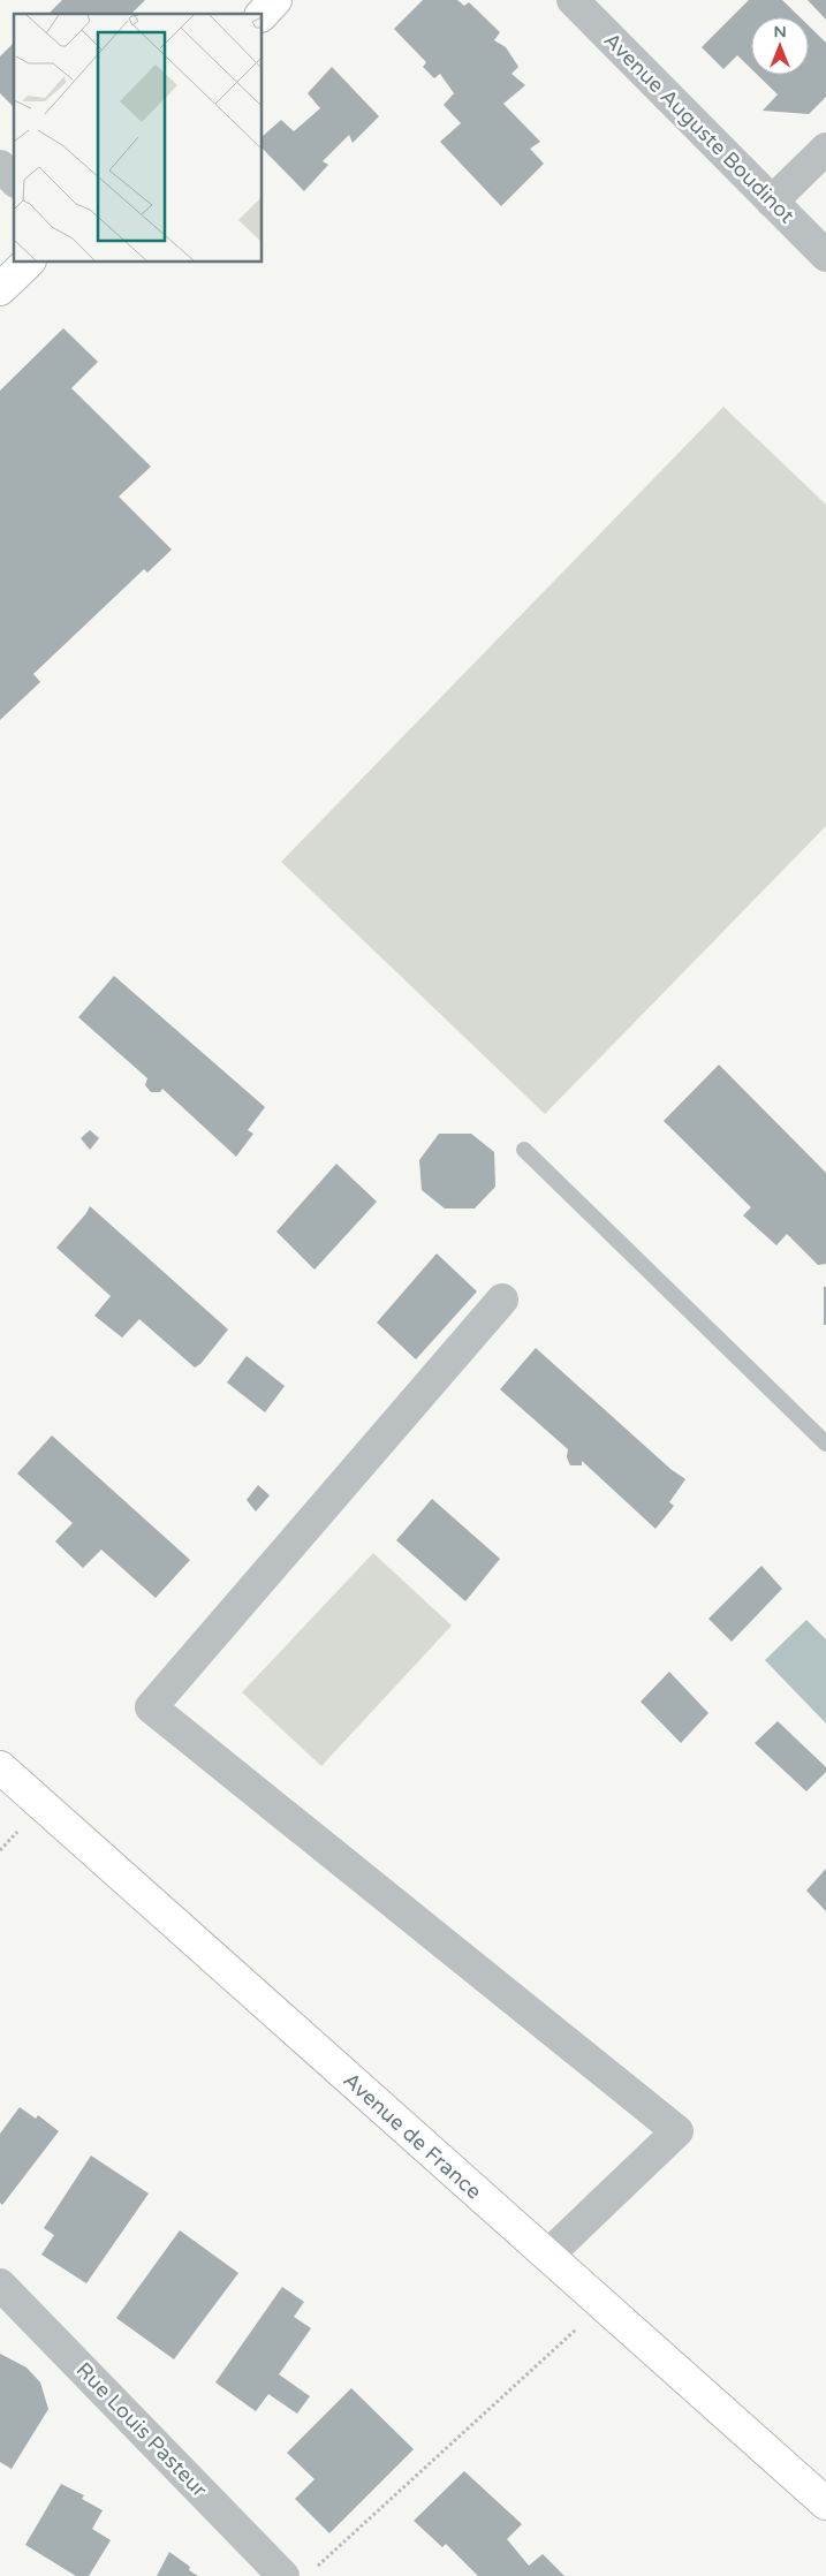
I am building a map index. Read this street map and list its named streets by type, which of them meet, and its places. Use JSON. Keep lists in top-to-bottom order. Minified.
{"streets":{"main road":["Avenue de France"],"street":["Avenue Auguste Boudinot","Rue Louis Pasteur"]},"north":"top"}
